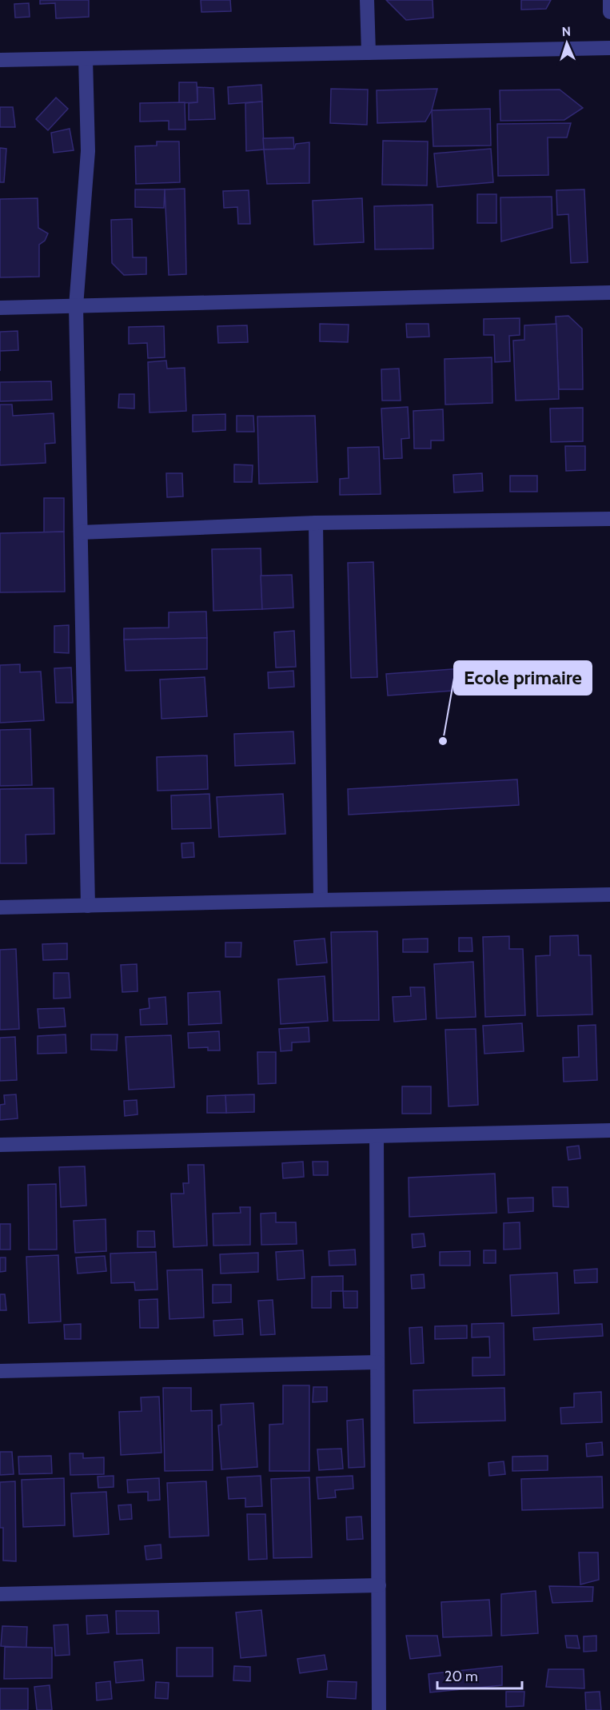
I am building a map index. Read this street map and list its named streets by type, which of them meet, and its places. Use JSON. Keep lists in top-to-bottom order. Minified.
{"places":["Ecole primaire"],"scale_bar":"20 m","north":"top"}
